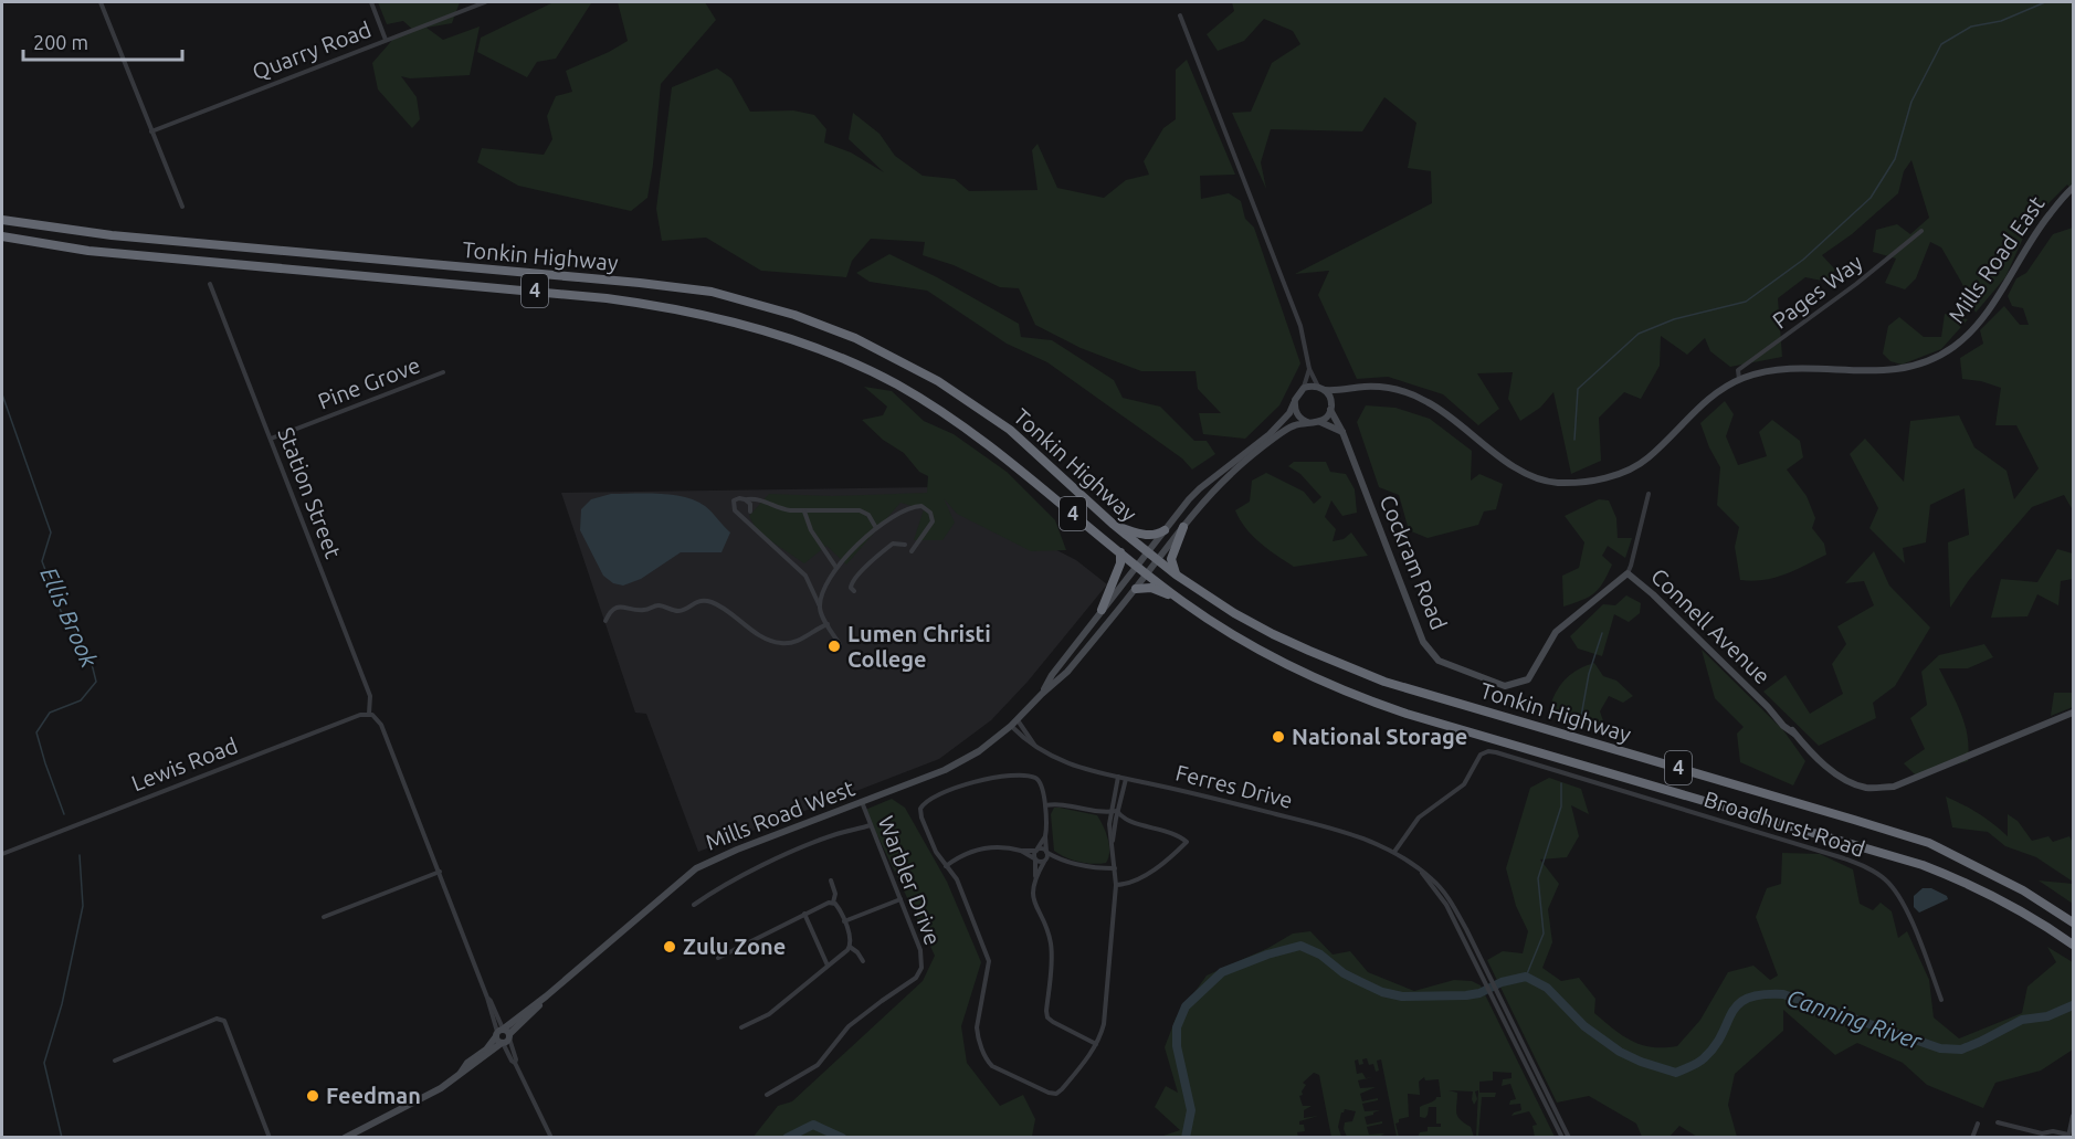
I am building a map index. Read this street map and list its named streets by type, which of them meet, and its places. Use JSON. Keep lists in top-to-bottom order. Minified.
{"streets":{"highway":["Tonkin Highway","4"],"main road":["Mills Road East","Cockram Road","Connell Avenue","Mills Road West"],"street":["Quarry Road","Pages Way","Pine Grove","Station Street","Lewis Road","Ferres Drive","Broadhurst Road","Warbler Drive"]},"crossings":[["Tonkin Highway","Mills Road West"],["Mills Road East","Pages Way"],["Mills Road East","Cockram Road"],["Pine Grove","Station Street"],["Station Street","Lewis Road"],["Cockram Road","Connell Avenue"],["Ferres Drive","Mills Road West"],["Ferres Drive","Broadhurst Road"],["Mills Road West","Warbler Drive"]],"water":["Ellis Brook","Canning River"],"places":["Lumen Christi College","National Storage","Zulu Zone","Feedman"],"scale_bar":"200 m"}
